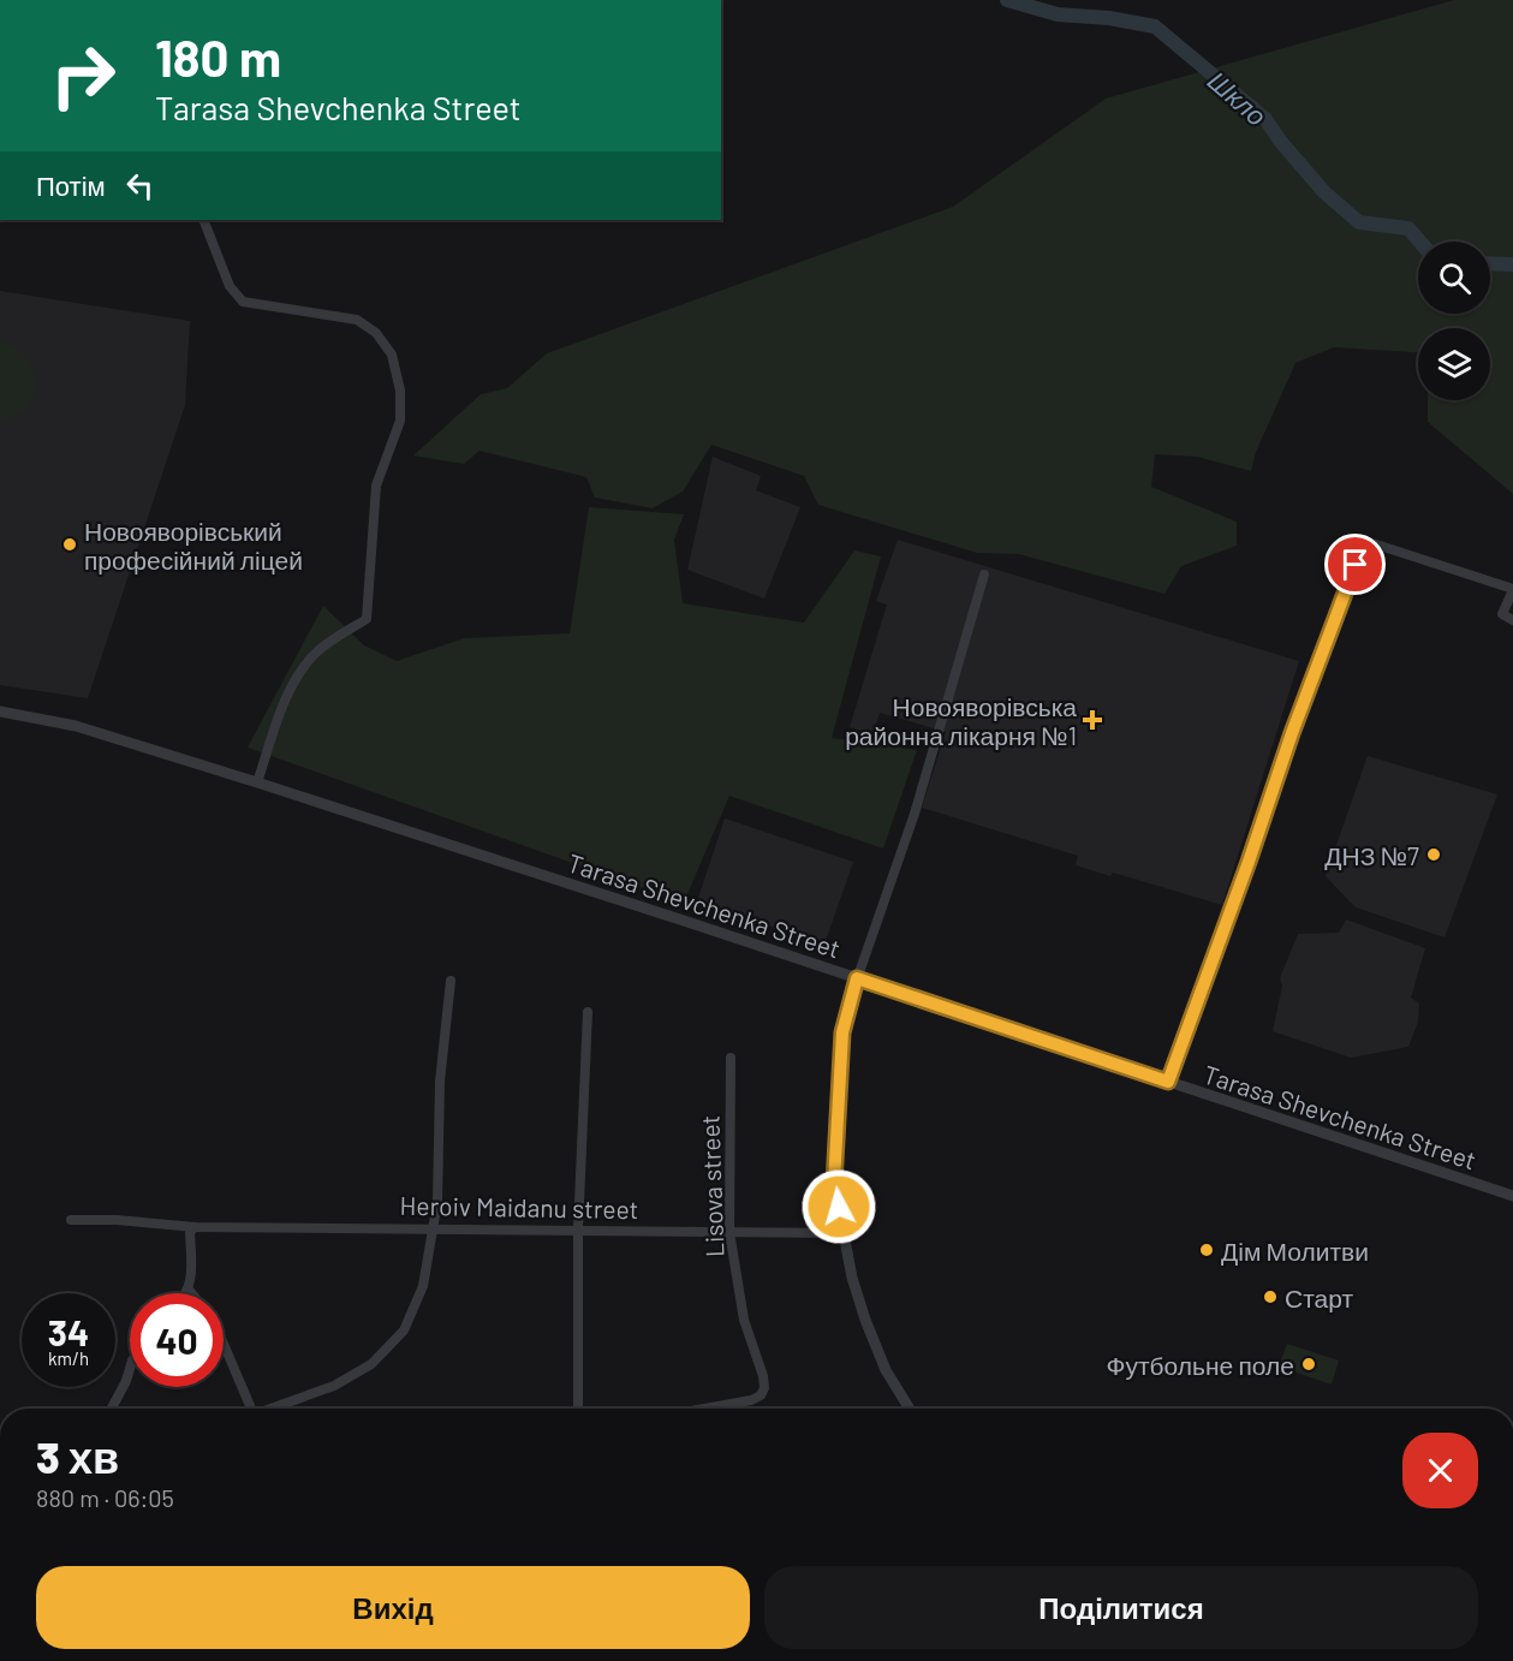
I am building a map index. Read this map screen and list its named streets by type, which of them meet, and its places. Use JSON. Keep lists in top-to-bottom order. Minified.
{"streets":{"street":["Tarasa Shevchenka Street","Lisova street","Heroiv Maidanu street"]},"crossings":[["Lisova street","Heroiv Maidanu street"]],"water":["Шкло"],"places":{"other":["Новояворівський професійний ліцей","ДНЗ №7","Дім Молитви","Старт","Футбольне поле"],"health":["Новояворівська районна лікарня №1"]},"page":{"turn":["180 m","Tarasa Shevchenka Street"],"then":"Потім","speed":"34 km/h","limit":"40","heading":["3 хв","880 m · 06:05"],"buttons":["Вихід","Поділитися"]}}
